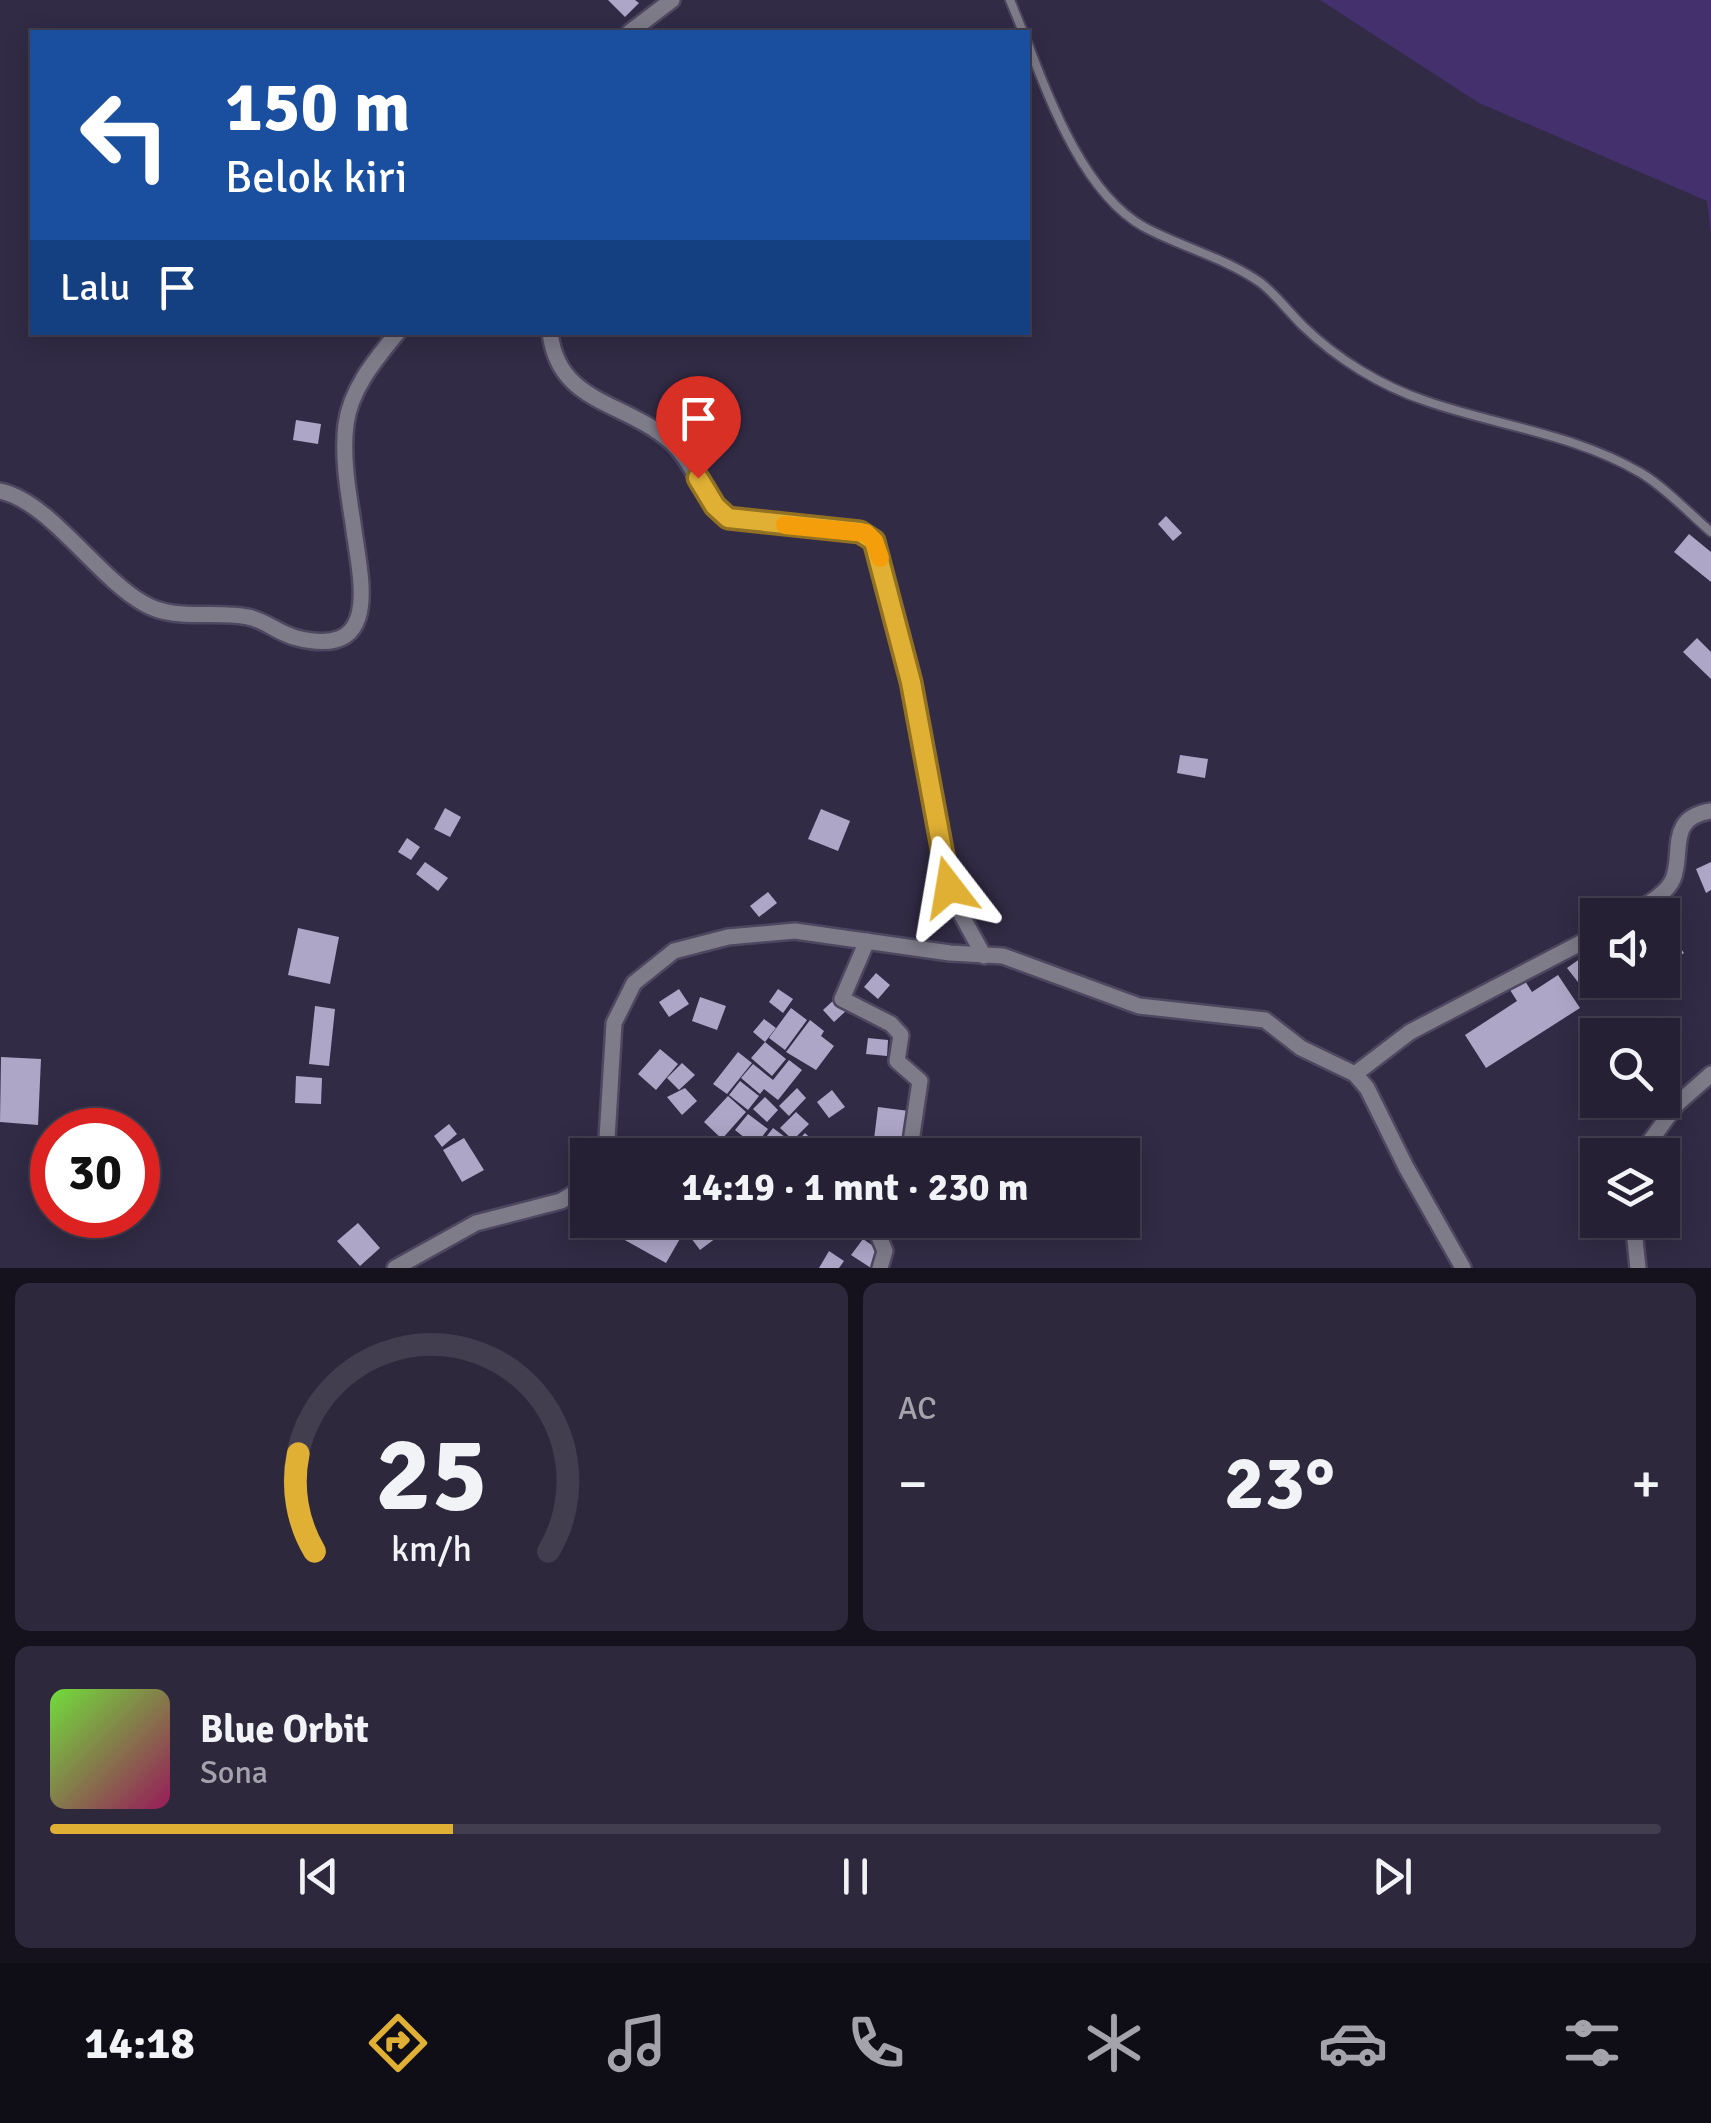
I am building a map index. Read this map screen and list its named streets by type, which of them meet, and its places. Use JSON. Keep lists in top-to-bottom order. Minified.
{"page":{"turn":["150 m","Belok kiri"],"then":"Lalu","limit":"30","trip":"14:19 · 1 mnt · 230 m","tile":"AC","heat":["−","23°","+"],"song":["Blue Orbit","Sona"],"tabs":"14:18","gauge":["25","km/h"]}}
